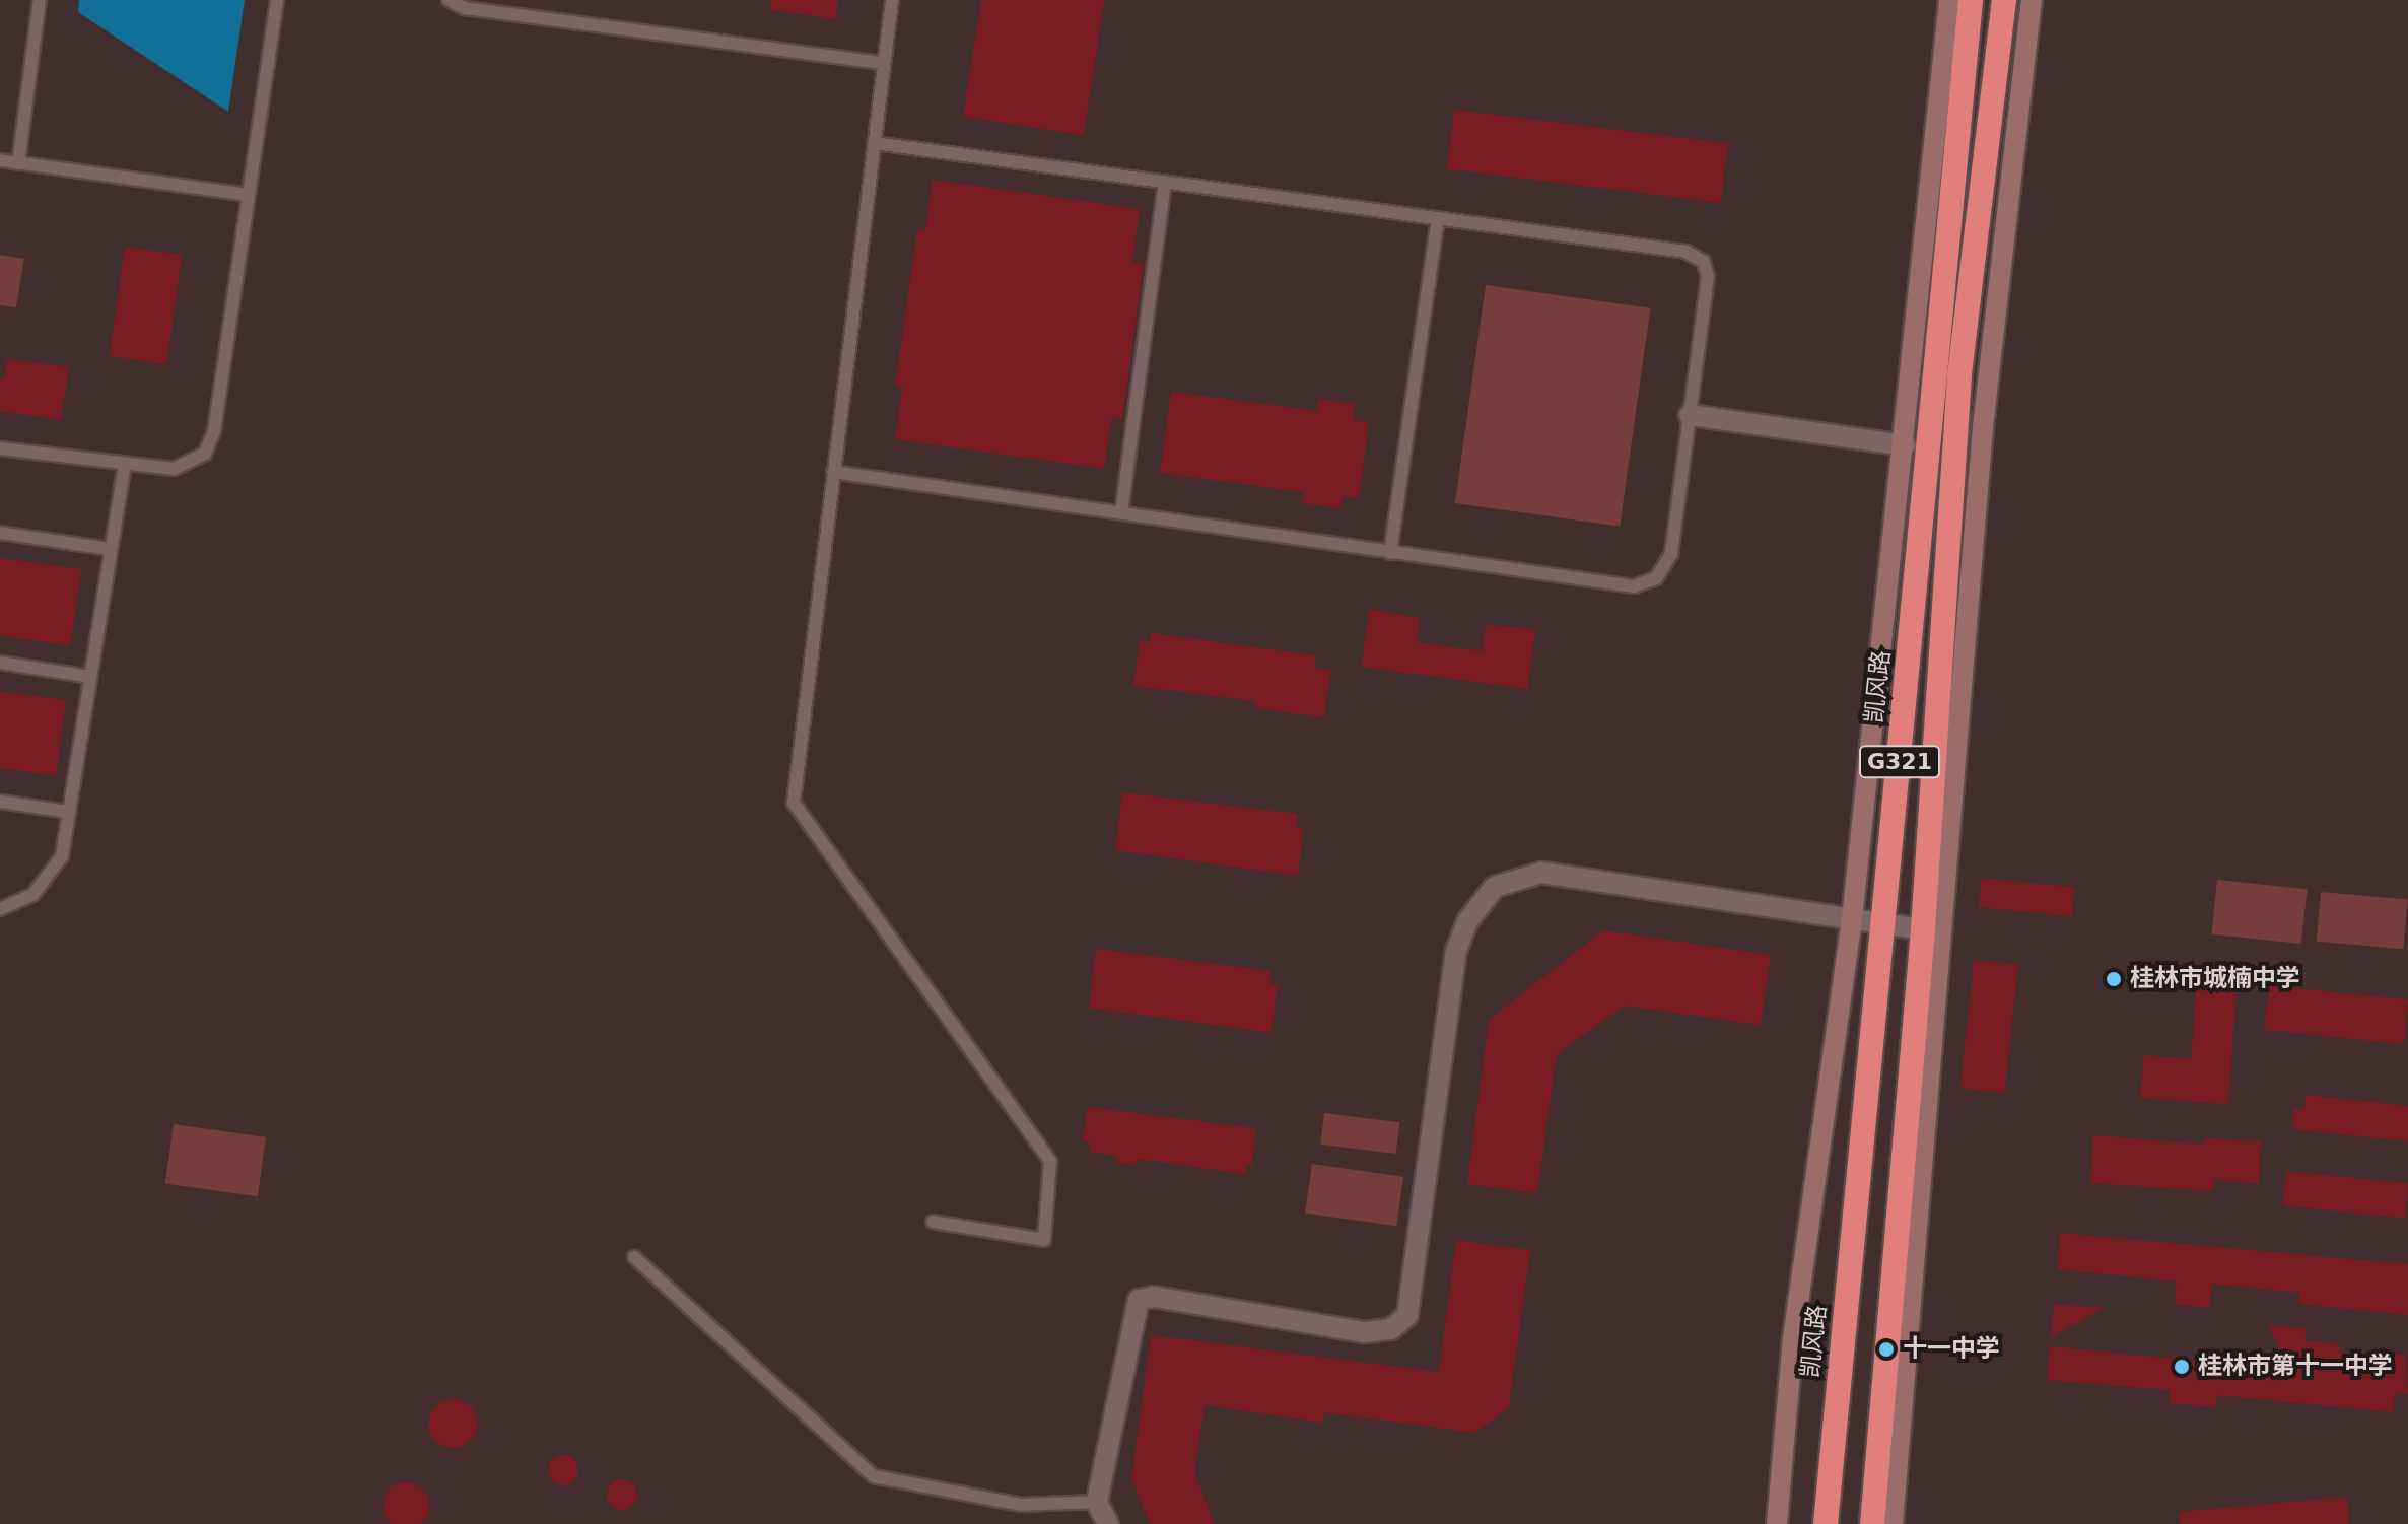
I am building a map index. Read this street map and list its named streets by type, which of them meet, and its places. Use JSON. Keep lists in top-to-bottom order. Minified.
{"streets":{"highway":["凯风路","G321"]},"places":["桂林市城楠中学","十一中学","桂林市第十一中学"]}
